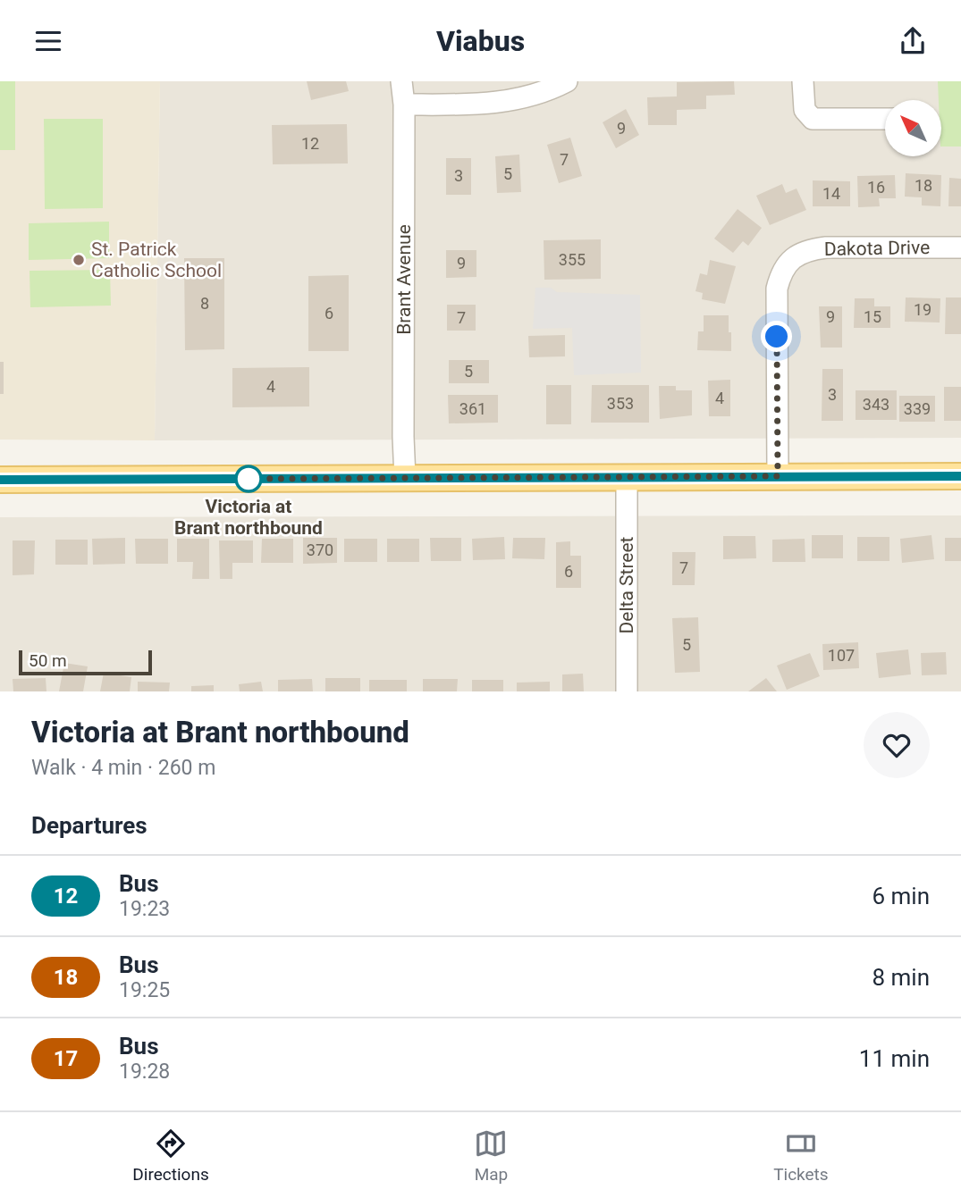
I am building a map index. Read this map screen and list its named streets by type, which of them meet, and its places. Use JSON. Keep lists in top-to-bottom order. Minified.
{"streets":{"street":["Dakota Drive","Brant Avenue","Delta Street"]},"places":["St. Patrick Catholic School","Victoria at Brant northbound"],"lines":["bus line 12"],"house_numbers":["9","12","7","5","3","18","16","14","355","9","8","19","6","9","15","7","5","4","3","4","353","343","361","339","370","7","6","5","107"],"scale_bar":"50 m","north":"top left","page":{"header":"Viabus","scale":"50 m","heading":[["Victoria at Brant northbound","Walk · 4 min · 260 m"],"Departures"],"list":[{"mark":"12","name":"Bus","note":"19:23","value":"6 min"},{"mark":"18","name":"Bus","note":"19:25","value":"8 min"},{"mark":"17","name":"Bus","note":"19:28","value":"11 min"}],"tabs":["Directions","Map","Tickets"]}}
